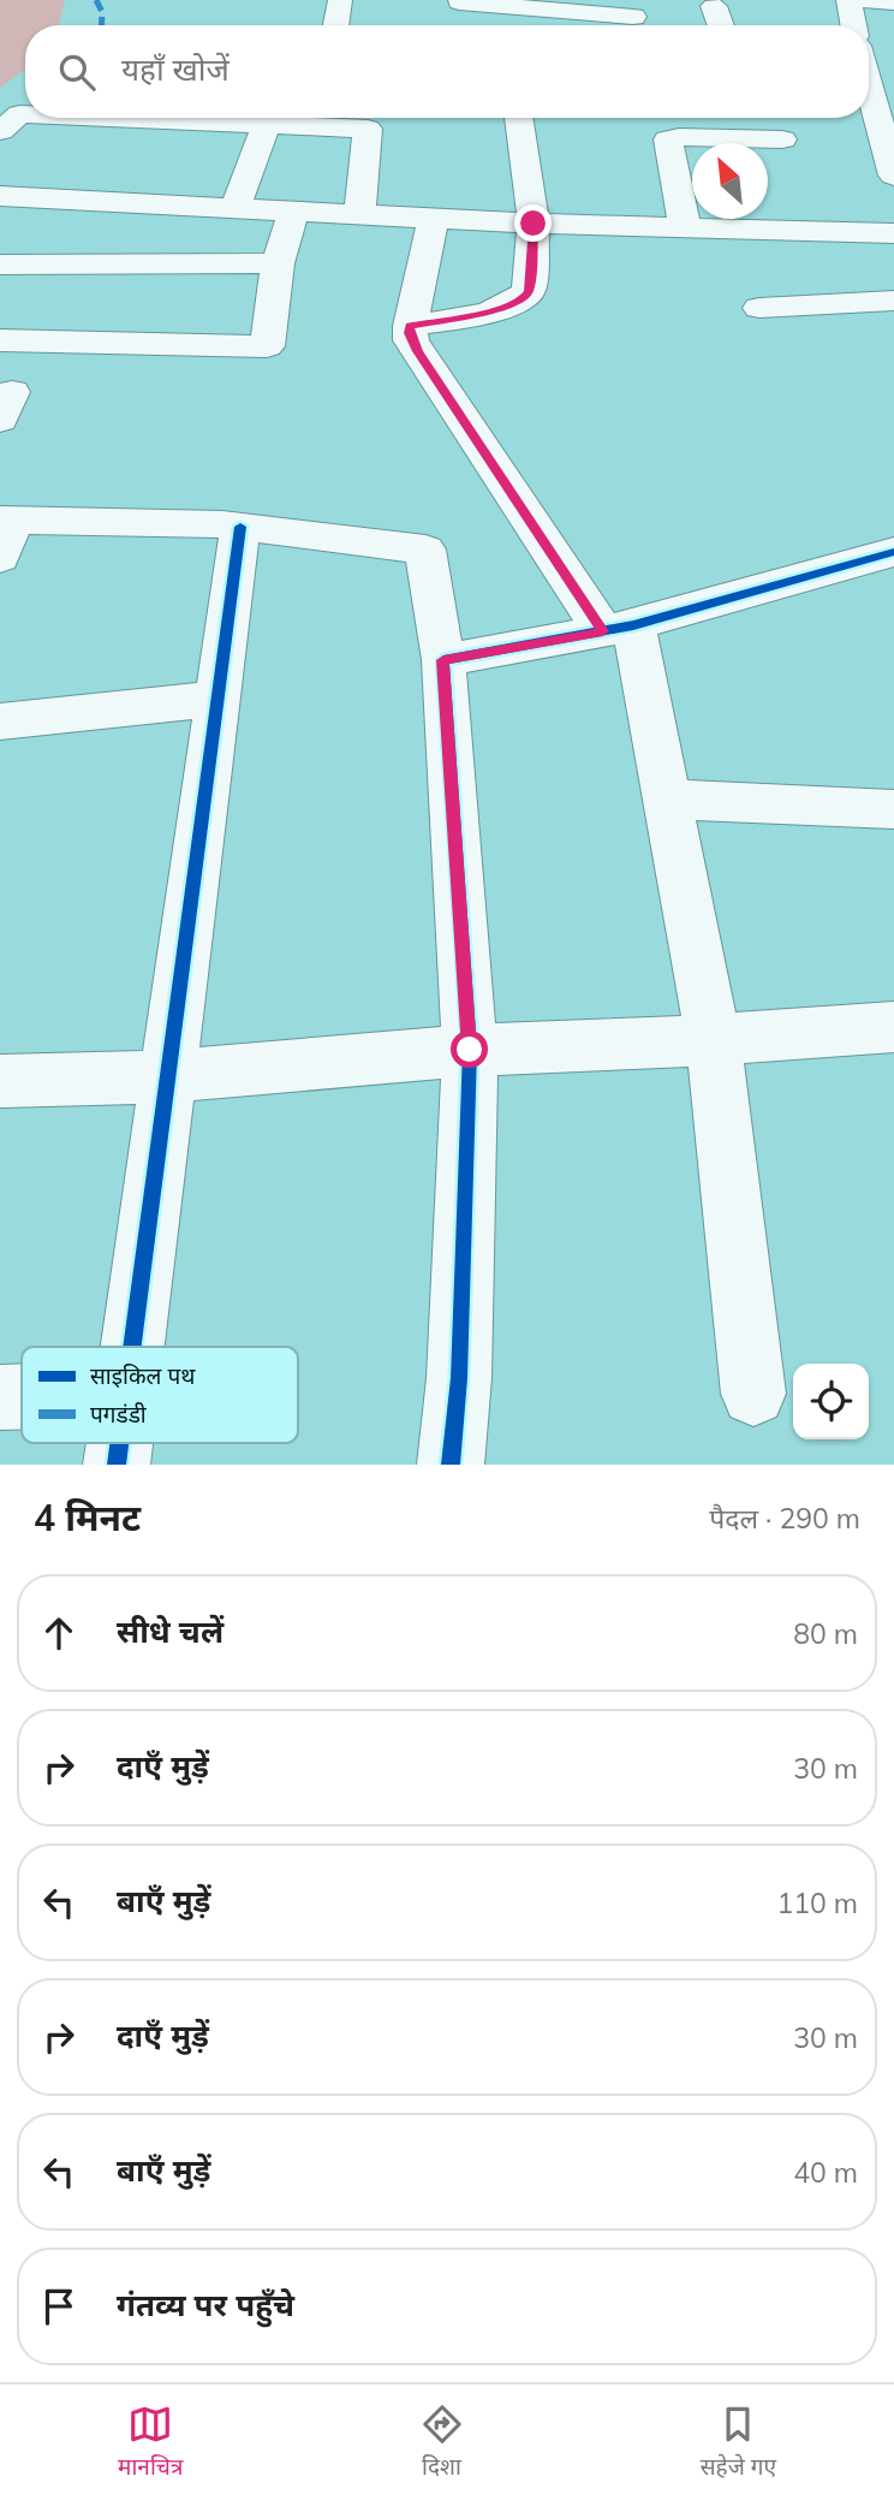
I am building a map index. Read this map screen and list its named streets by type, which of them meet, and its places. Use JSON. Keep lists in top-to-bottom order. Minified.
{"legend":["साइकिल पथ","पगडंडी"],"north":"top left","page":{"search":"यहाँ खोजें","heading":["4 मिनट","पैदल · 290 m"],"list":[["सीधे चलें","80 m"],["दाएँ मुड़ें","30 m"],["बाएँ मुड़ें","110 m"],["दाएँ मुड़ें","30 m"],["बाएँ मुड़ें","40 m"],"गंतव्य पर पहुँचे"],"nav":["मानचित्र","दिशा","सहेजे गए"]}}
